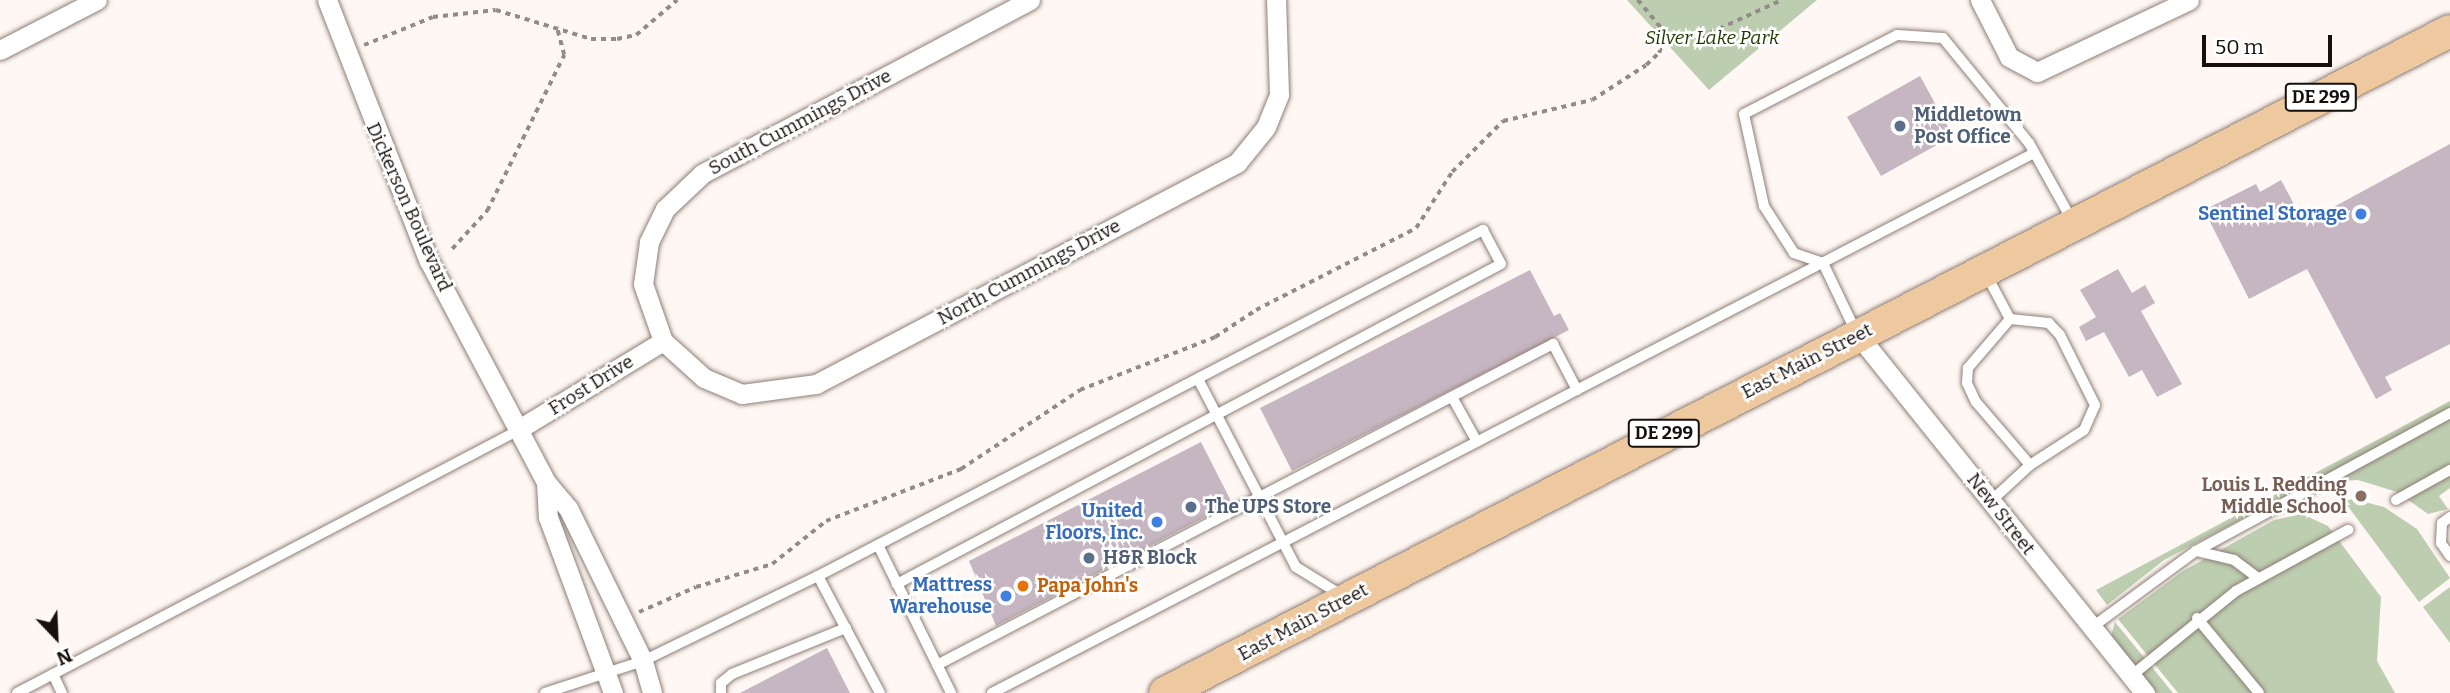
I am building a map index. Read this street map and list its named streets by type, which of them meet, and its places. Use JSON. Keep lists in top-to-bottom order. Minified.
{"streets":{"main road":["DE 299","East Main Street"],"street":["South Cummings Drive","Dickerson Boulevard","North Cummings Drive","Frost Drive","New Street"]},"crossings":[["South Cummings Drive","North Cummings Drive"],["South Cummings Drive","Frost Drive"],["Dickerson Boulevard","Frost Drive"],["North Cummings Drive","Frost Drive"],["East Main Street","New Street"]],"parks":["Silver Lake Park"],"places":["Middletown Post Office","Sentinel Storage","Louis L. Redding Middle School","The UPS Store","United Floors, Inc.","H&R Block","Papa John's","Mattress Warehouse"],"scale_bar":"50 m","north":"bottom right"}
